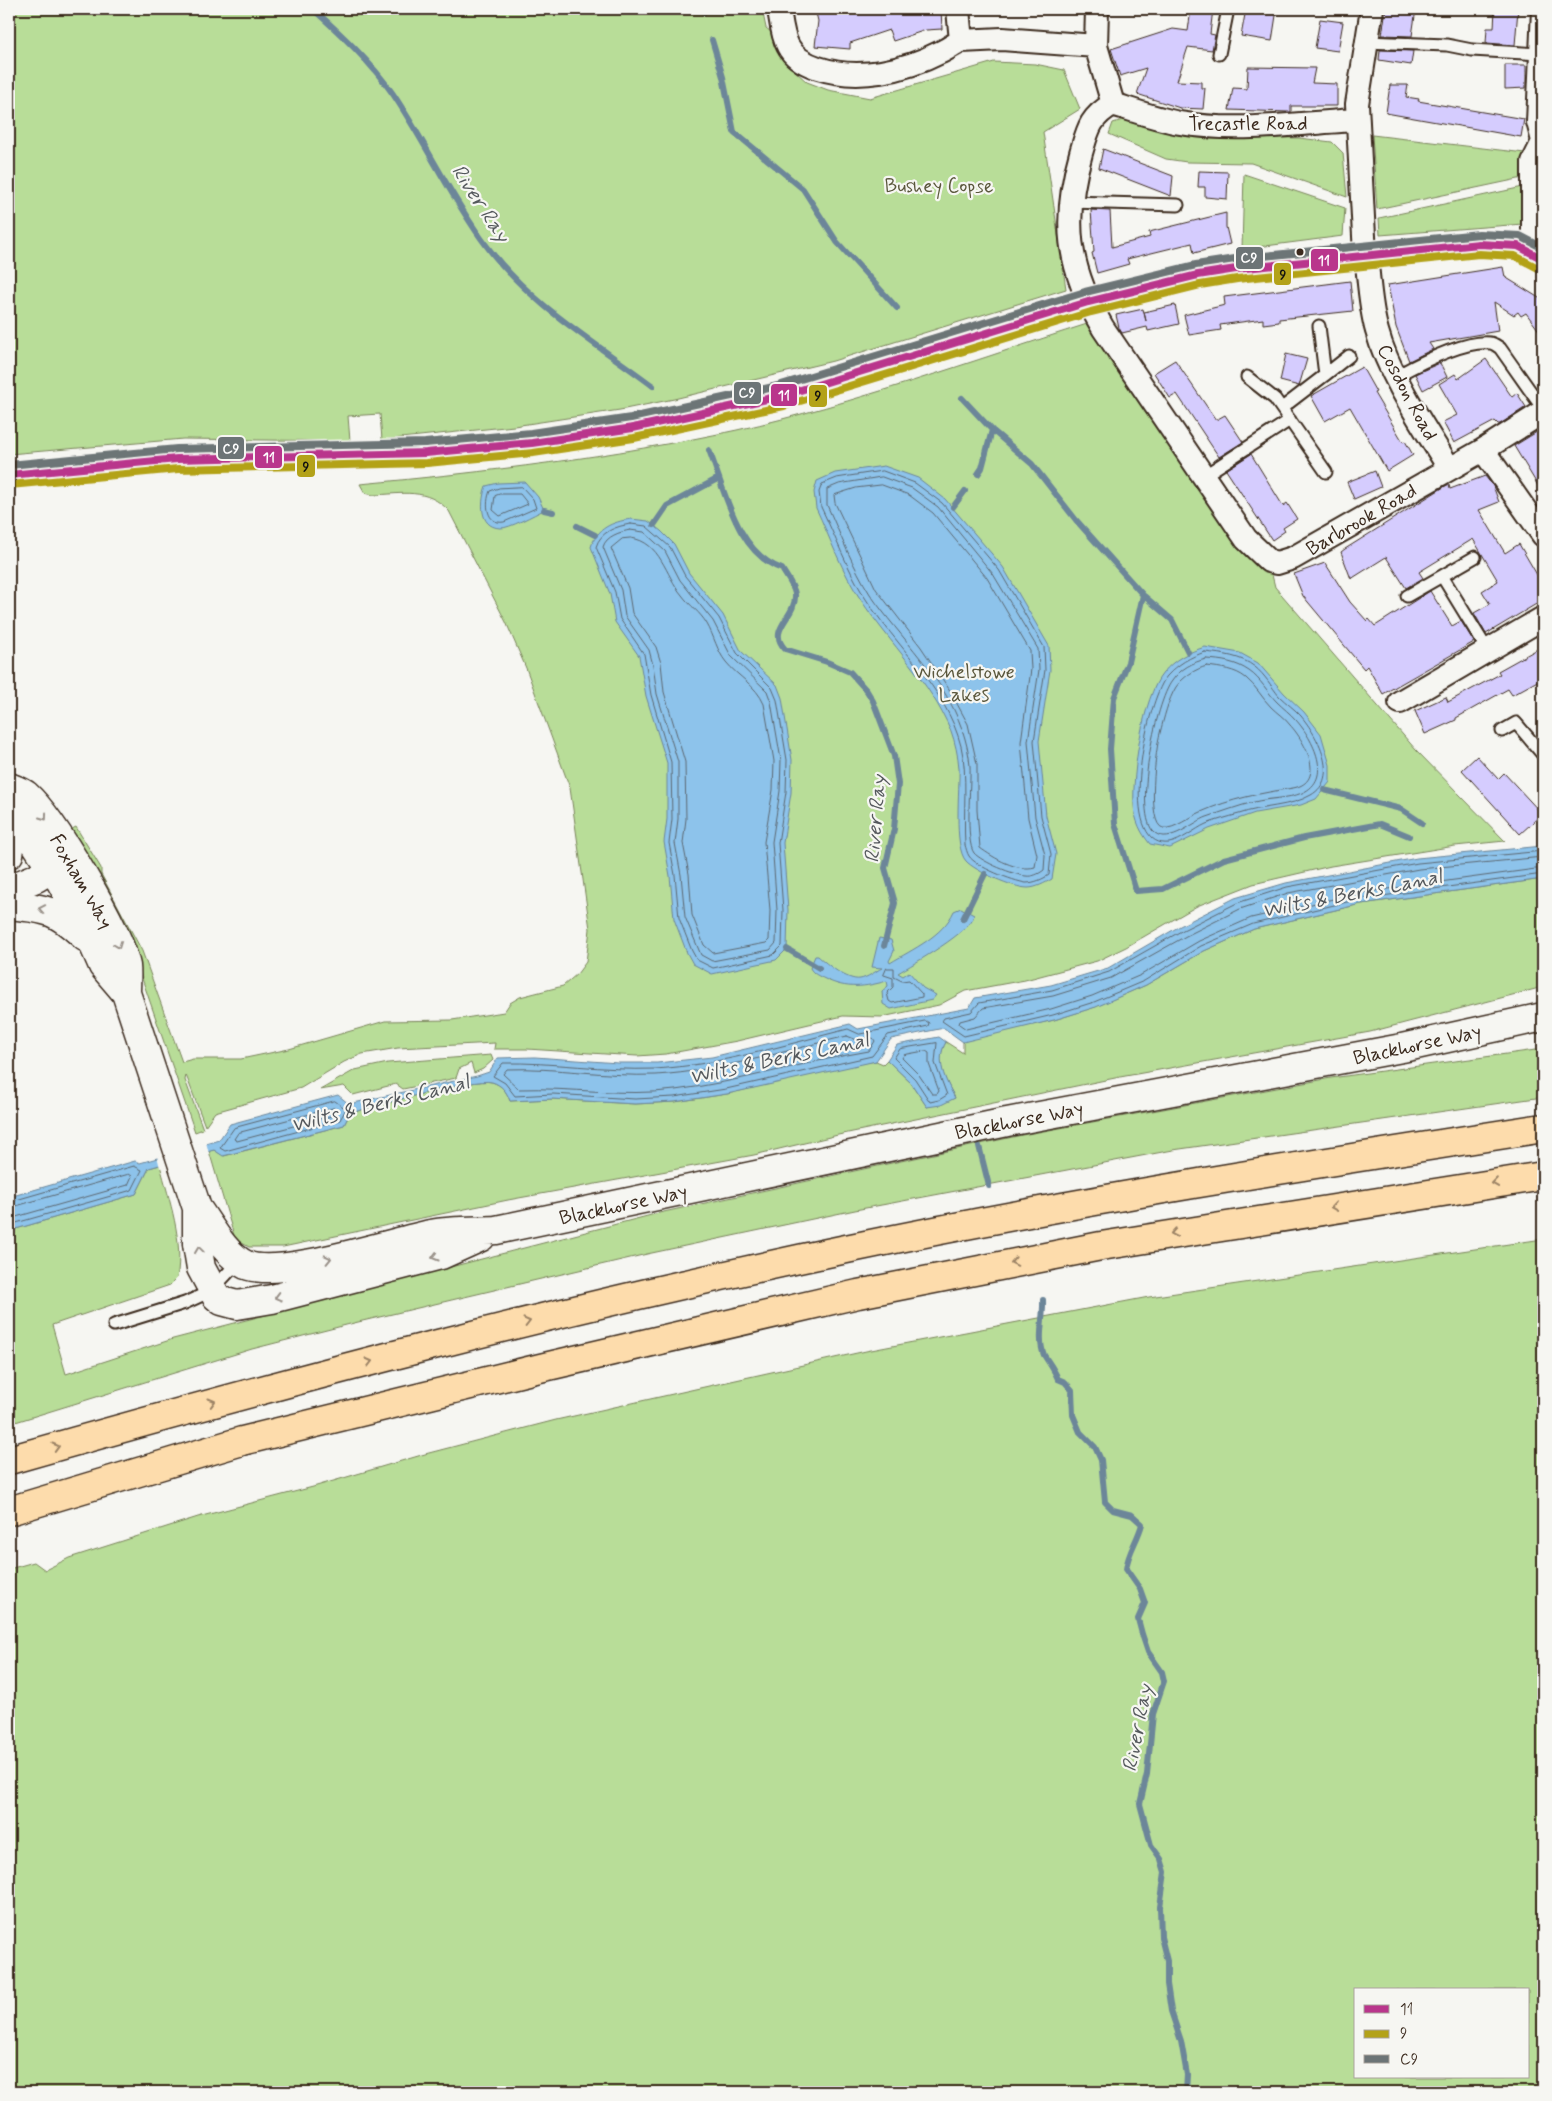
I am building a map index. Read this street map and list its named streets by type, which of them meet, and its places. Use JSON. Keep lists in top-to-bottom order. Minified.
{"streets":{"main road":["Foxham Way","Blackhorse Way"],"street":["Trecastle Road","Cosdon Road","Barbrook Road"]},"crossings":[["Trecastle Road","Cosdon Road"],["Trecastle Road","Barbrook Road"],["Cosdon Road","Barbrook Road"],["Foxham Way","Blackhorse Way"]],"water":["River Ray","Wilts & Berks Canal"],"parks":["Bushey Copse","Wichelstowe Lakes"],"lines":["transit line C9","transit line 11","transit line 9"],"legend":["11","9","C9"]}
